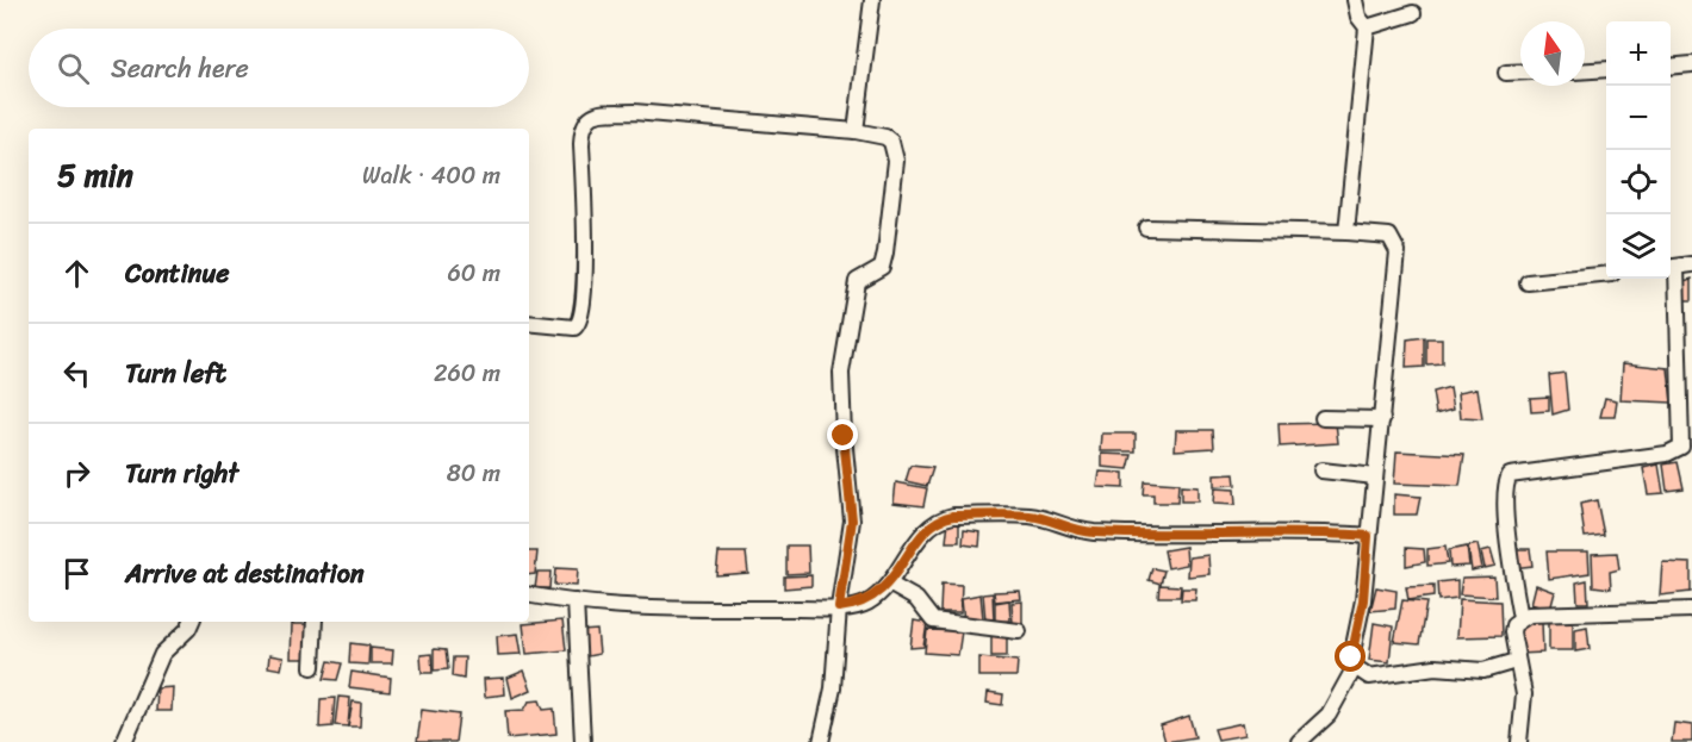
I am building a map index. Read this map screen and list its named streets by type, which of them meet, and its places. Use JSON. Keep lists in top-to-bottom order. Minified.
{"north":"top","page":{"map_buttons":["+","−"],"search":"Search here","heading":["5 min","Walk · 400 m"],"list":[["Continue","60 m"],["Turn left","260 m"],["Turn right","80 m"],"Arrive at destination"]}}
